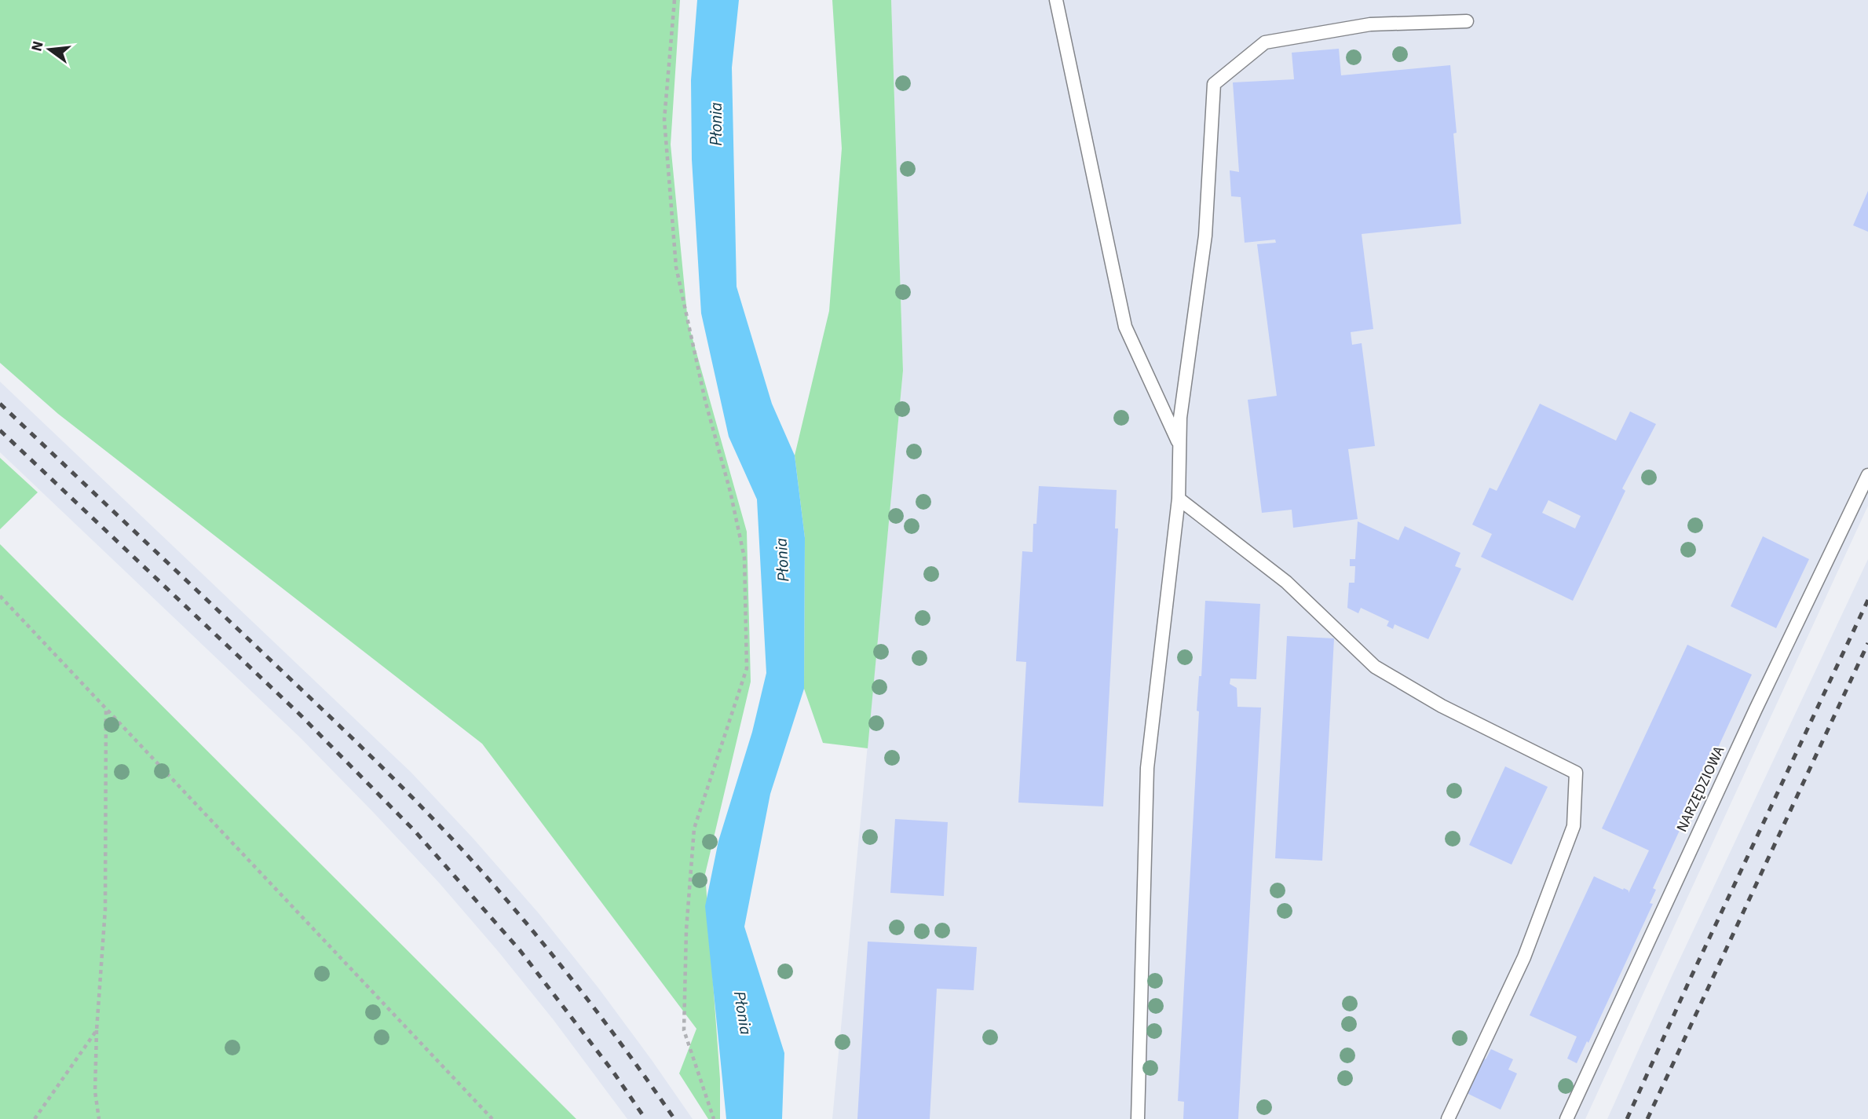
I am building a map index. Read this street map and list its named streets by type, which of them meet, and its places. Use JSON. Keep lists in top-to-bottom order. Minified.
{"streets":{"lane":["NARZĘDZIOWA"]},"water":["Płonia"],"north":"left"}
